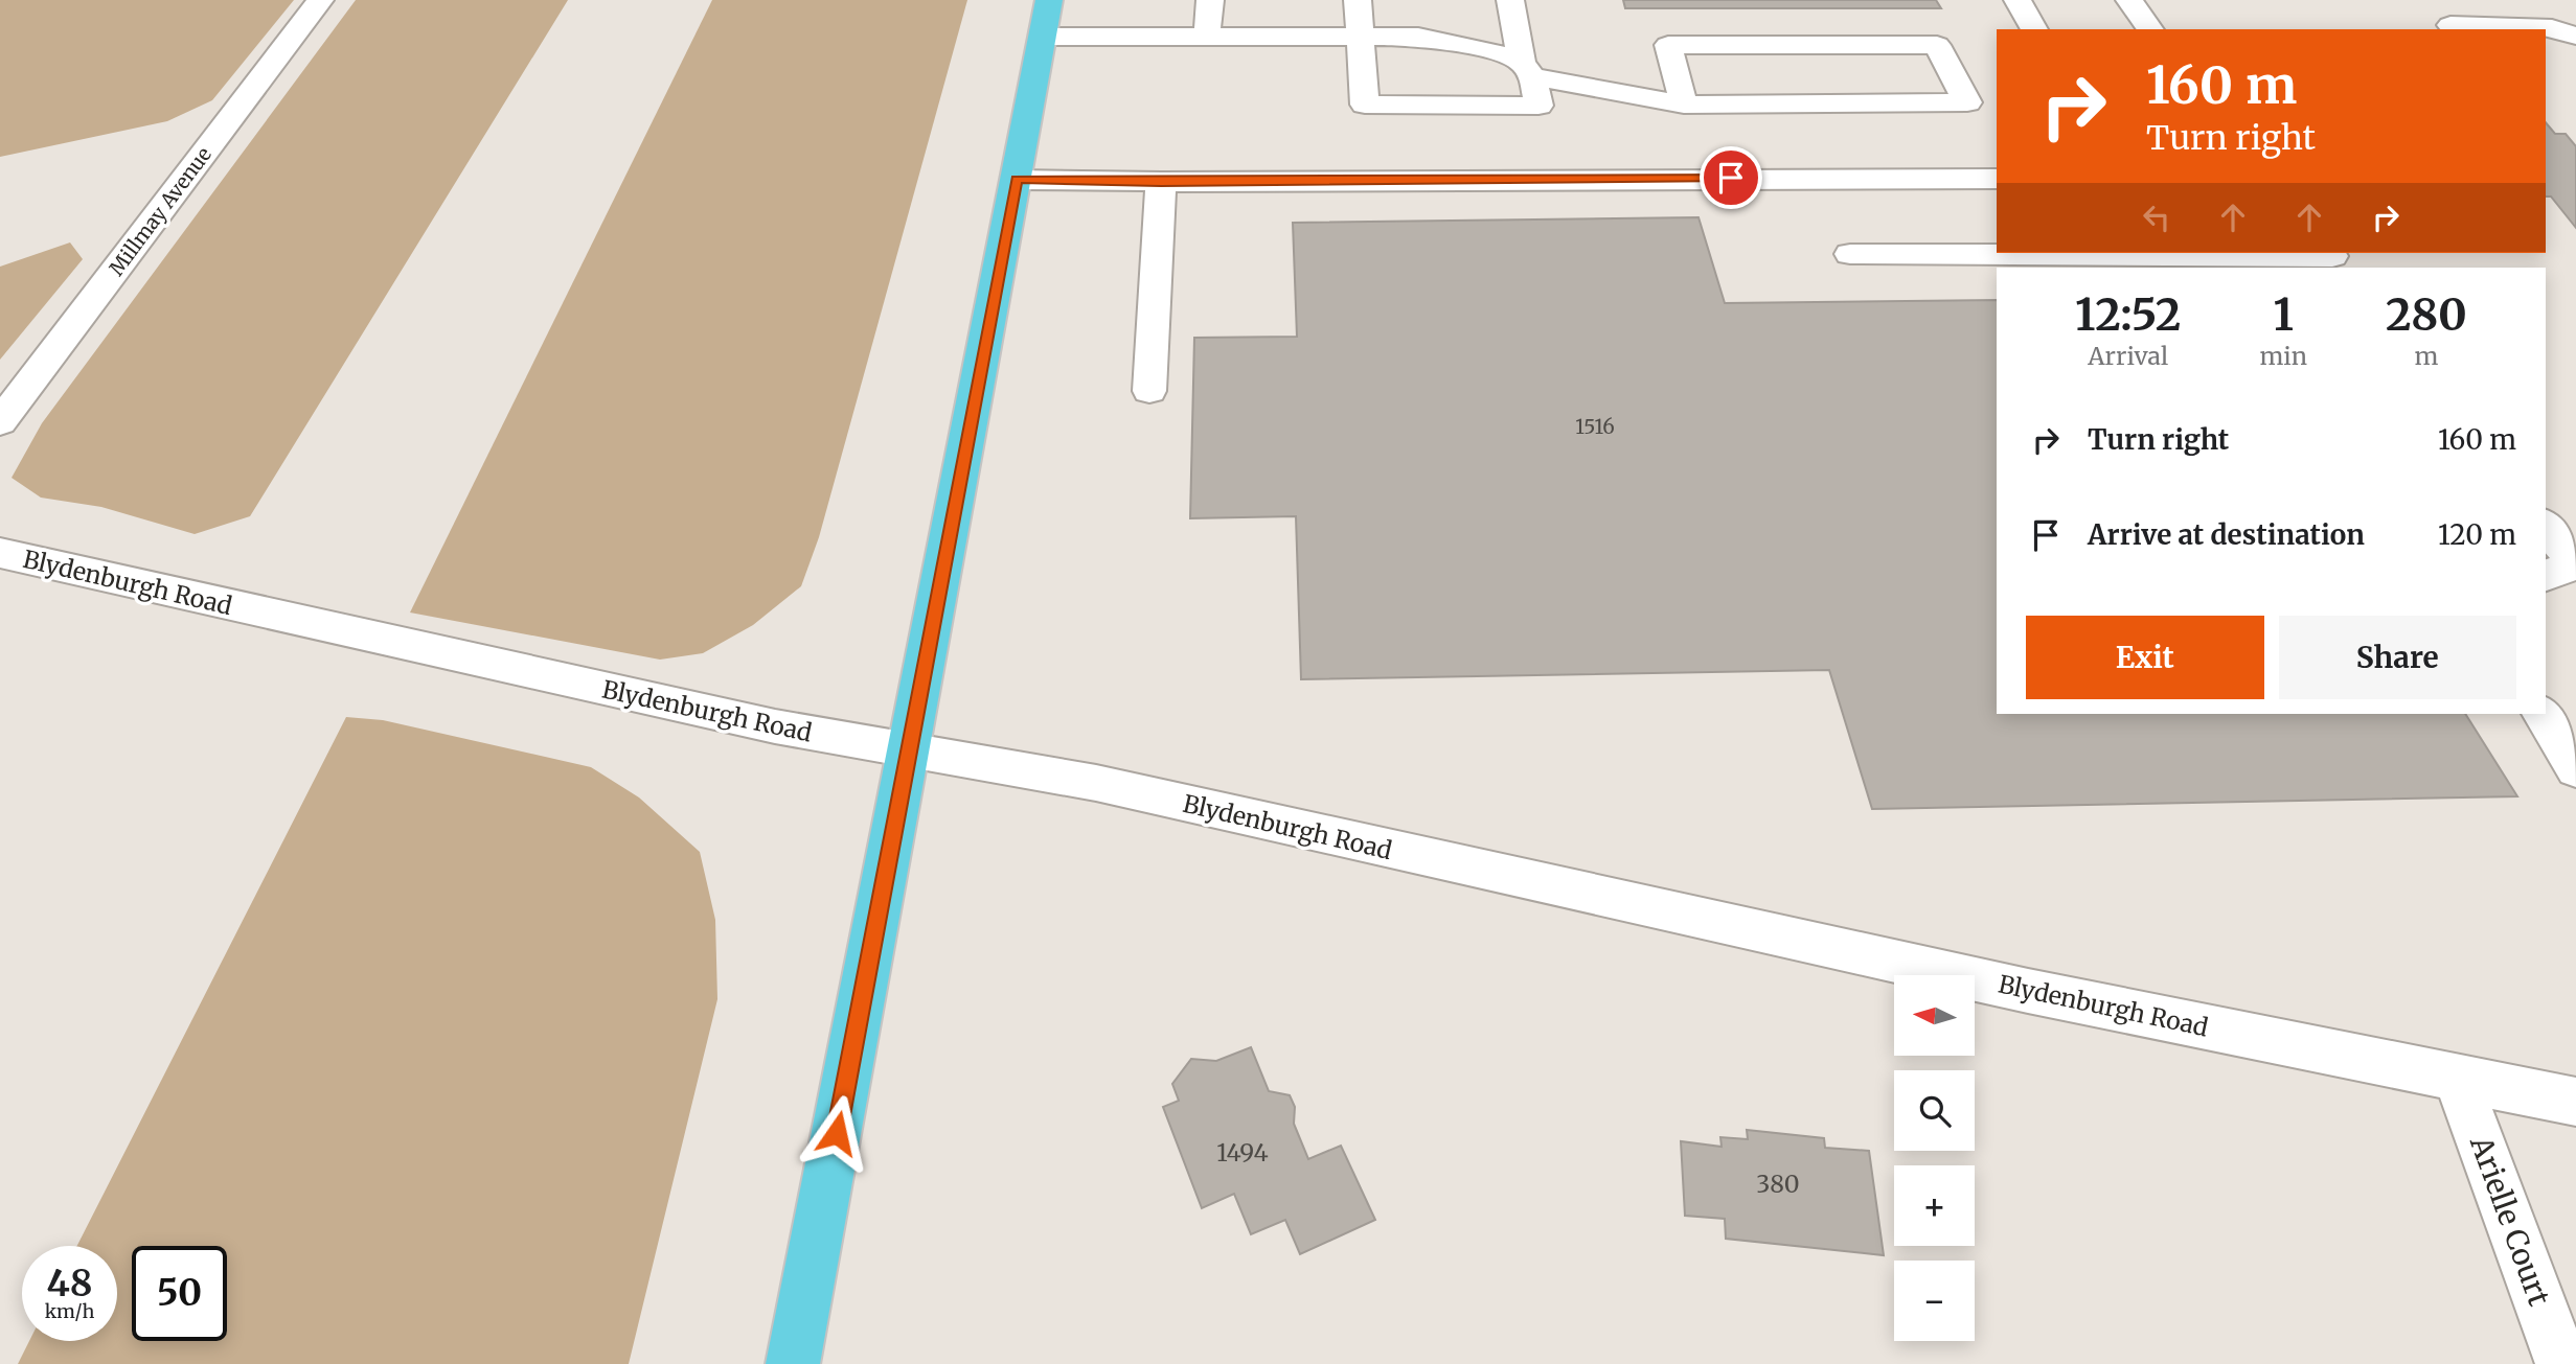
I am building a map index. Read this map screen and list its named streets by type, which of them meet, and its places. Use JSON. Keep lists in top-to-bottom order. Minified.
{"streets":{"street":["Millmay Avenue","Blydenburgh Road","Arielle Court"]},"crossings":[["Blydenburgh Road","Arielle Court"]],"house_numbers":["1516","1494","380"],"north":"left","page":{"turn":["160 m","Turn right"],"eta":["12:52","Arrival","1","min","280","m"],"list":[{"name":"Turn right","value":"160 m"},{"name":"Arrive at destination","value":"120 m"}],"buttons":["Exit","Share"],"map_buttons":["+","−"],"speed":"48 km/h","limit":"50"}}
